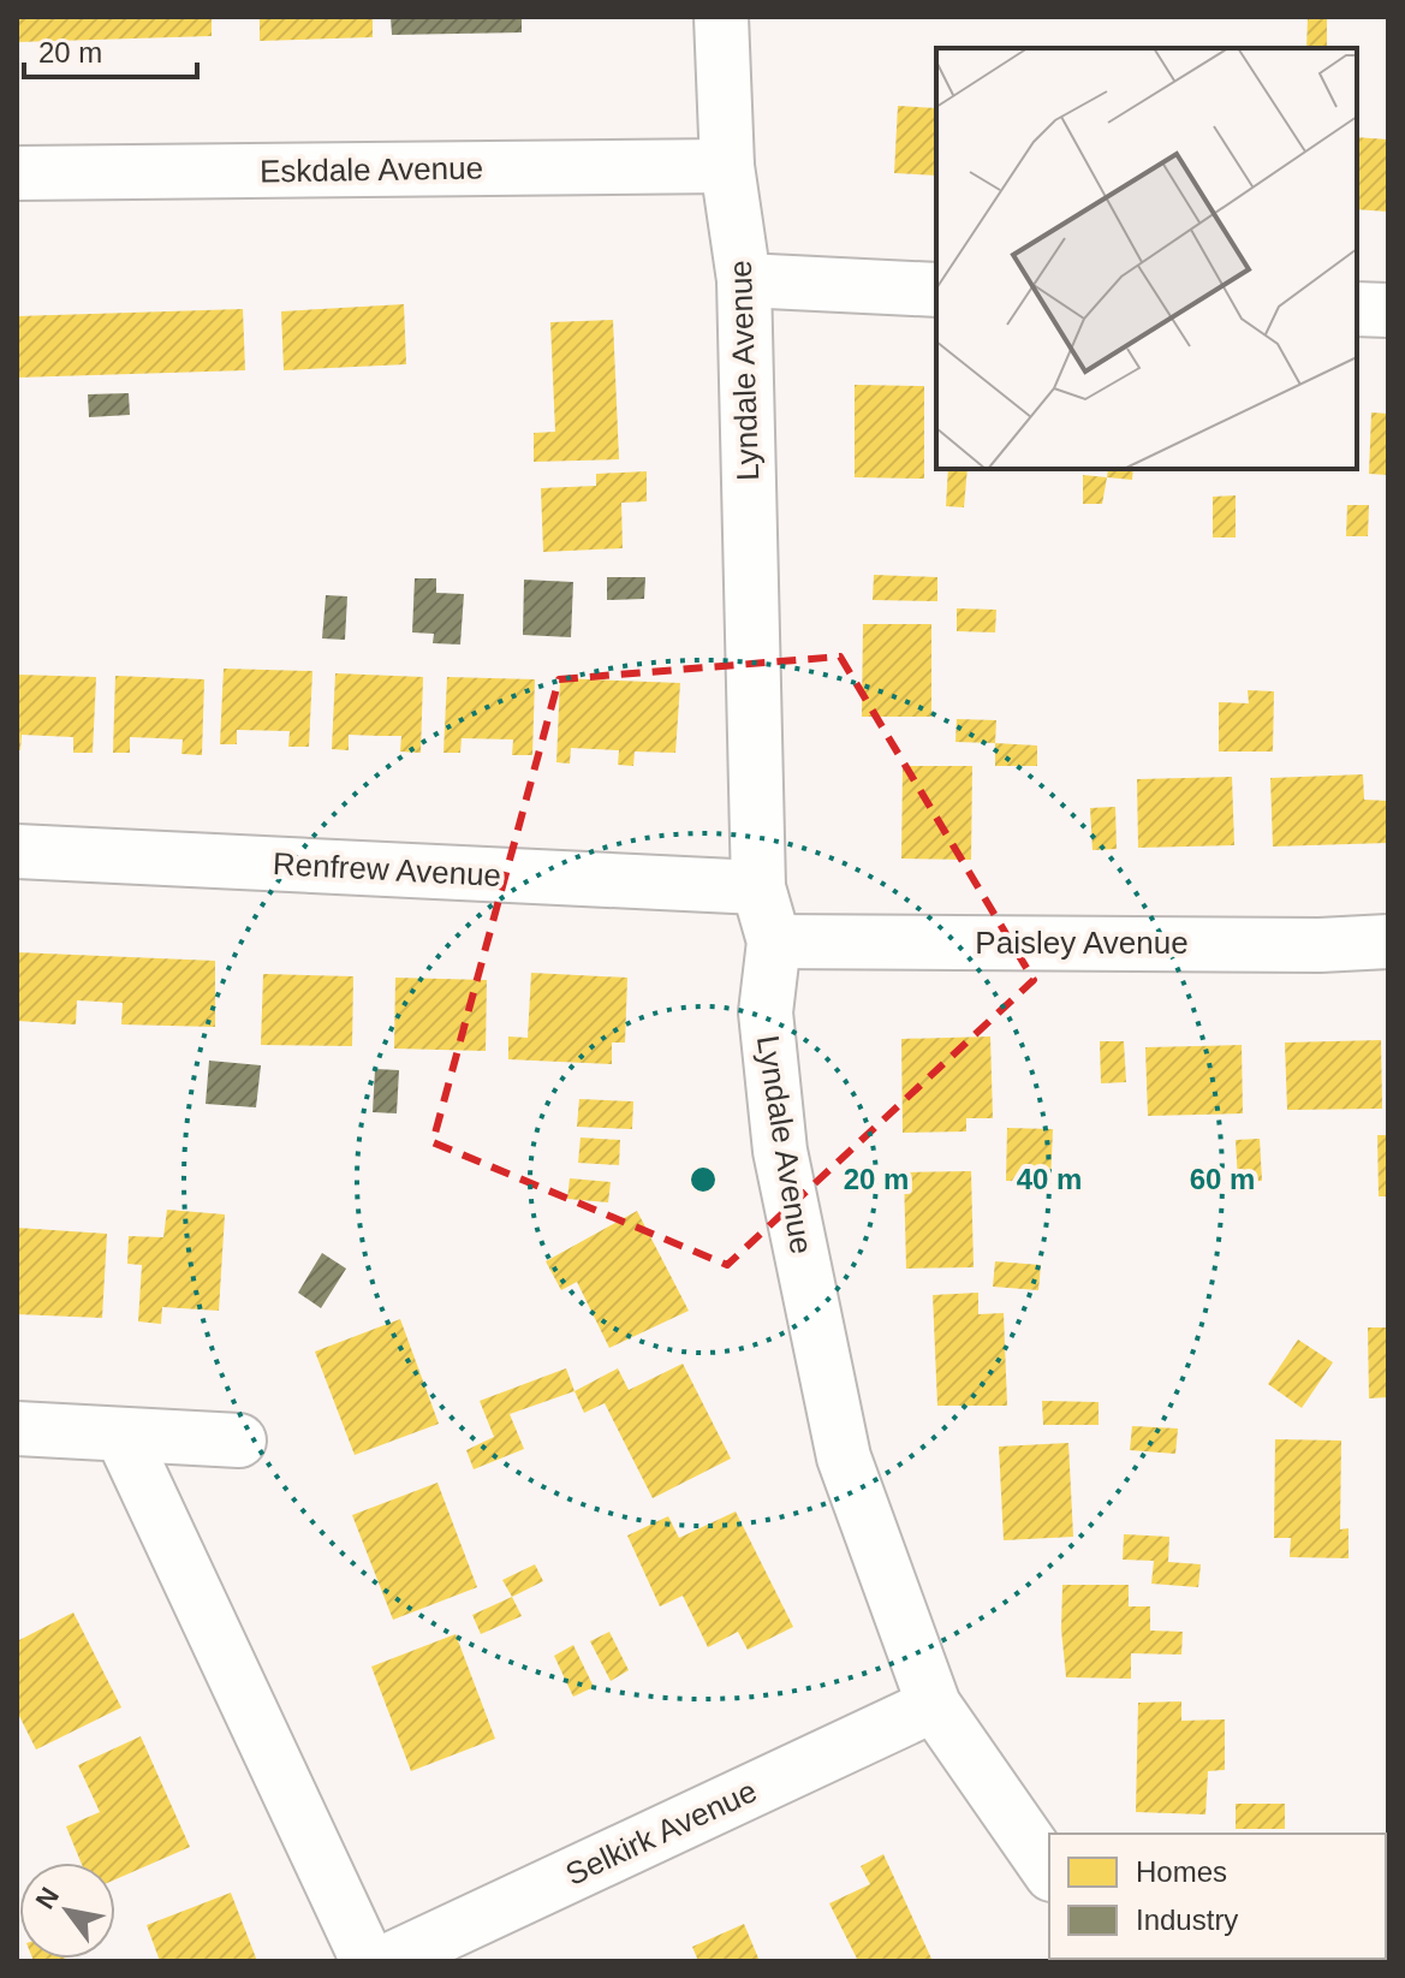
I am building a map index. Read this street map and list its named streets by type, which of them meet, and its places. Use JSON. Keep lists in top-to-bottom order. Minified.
{"streets":{"street":["Eskdale Avenue","Lyndale Avenue","Renfrew Avenue","Paisley Avenue","Selkirk Avenue"]},"crossings":[["Eskdale Avenue","Lyndale Avenue"],["Lyndale Avenue","Renfrew Avenue"],["Lyndale Avenue","Paisley Avenue"],["Lyndale Avenue","Selkirk Avenue"]],"legend":["Homes","Industry"],"scale_bar":"20 m","north":"top left","rings":["20 m","40 m","60 m"]}
